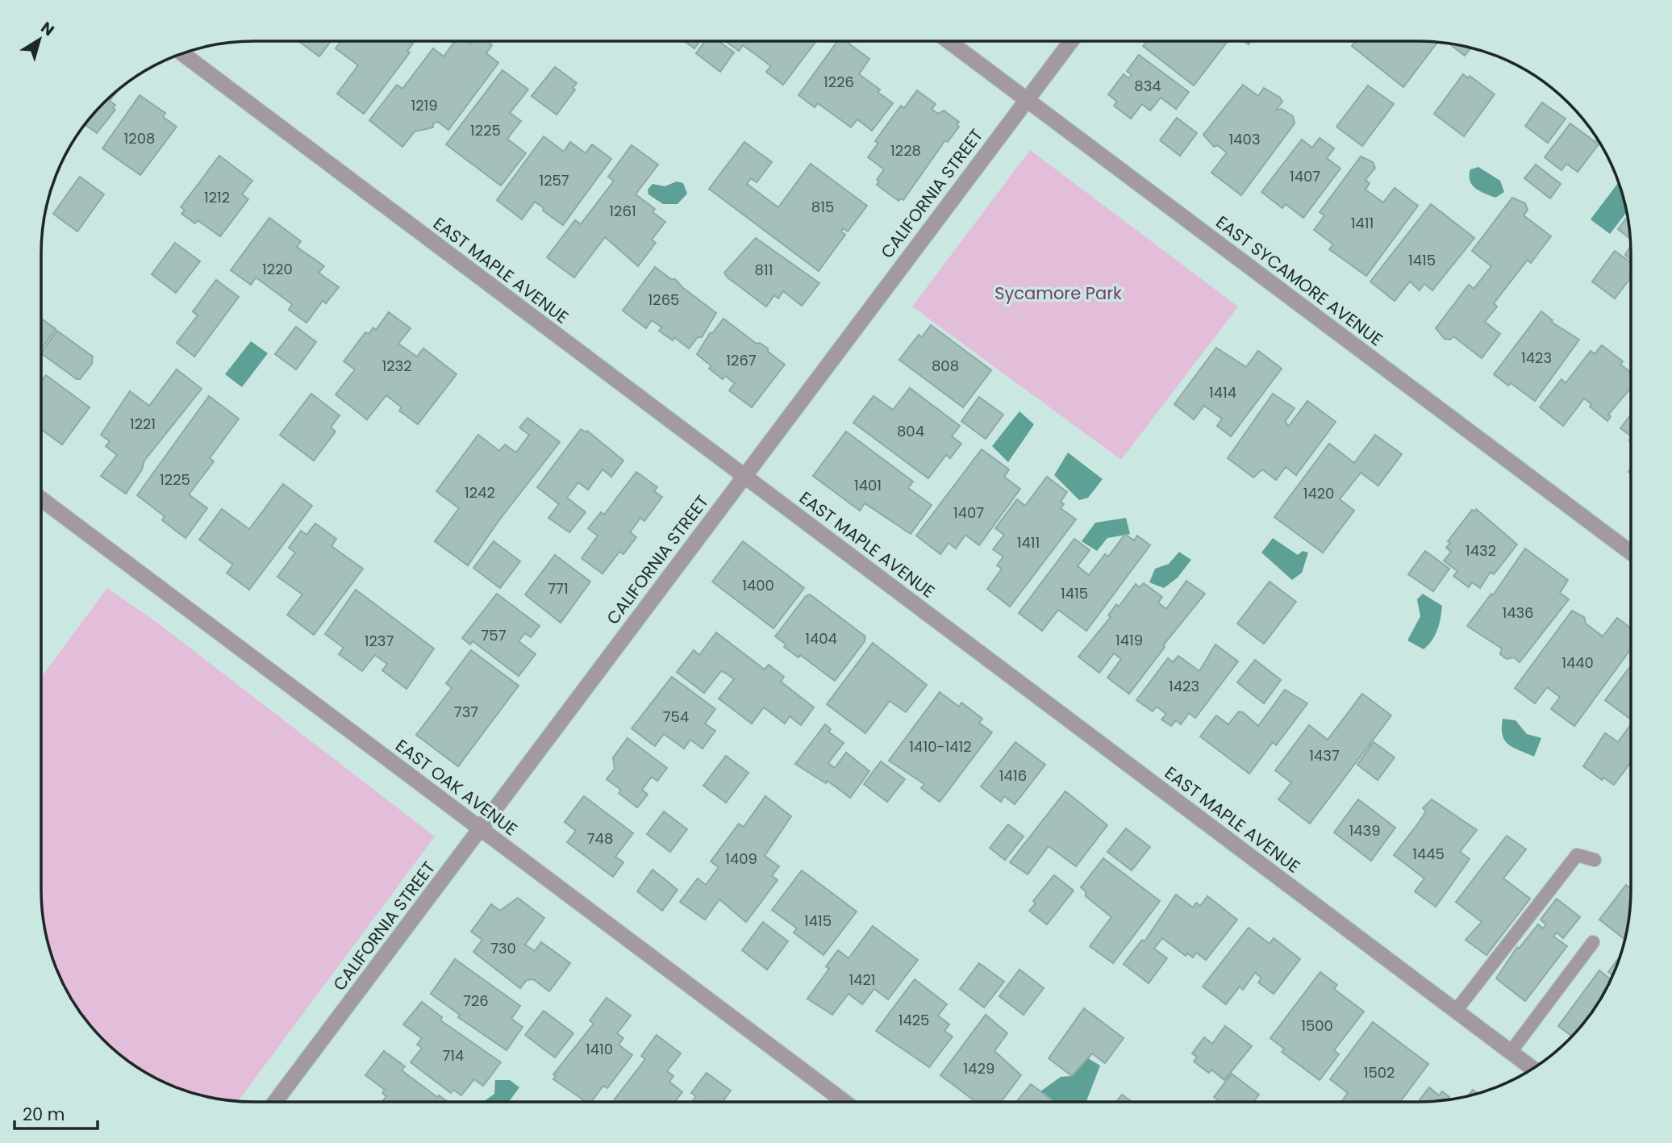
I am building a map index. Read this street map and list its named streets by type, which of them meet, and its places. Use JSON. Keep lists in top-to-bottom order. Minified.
{"streets":{"street":["CALIFORNIA STREET","EAST MAPLE AVENUE","EAST SYCAMORE AVENUE","EAST OAK AVENUE"]},"crossings":[["CALIFORNIA STREET","EAST MAPLE AVENUE"],["CALIFORNIA STREET","EAST SYCAMORE AVENUE"],["CALIFORNIA STREET","EAST OAK AVENUE"]],"parks":["Sycamore Park"],"house_numbers":["1226","834","1219","1225","1208","1403","1228","1407","1257","1212","815","1261","1411","1415","1220","811","1265","1423","1267","1232","808","1414","1221","804","1225","1401","1242","1420","1407","1411","1432","1400","771","1415","1436","757","1404","1419","1237","1440","1423","737","754","1410-1412","1437","1416","1439","748","1445","1409","1415","730","1421","726","1425","1500","1410","714","1429","1502"],"scale_bar":"20 m","north":"top right"}
